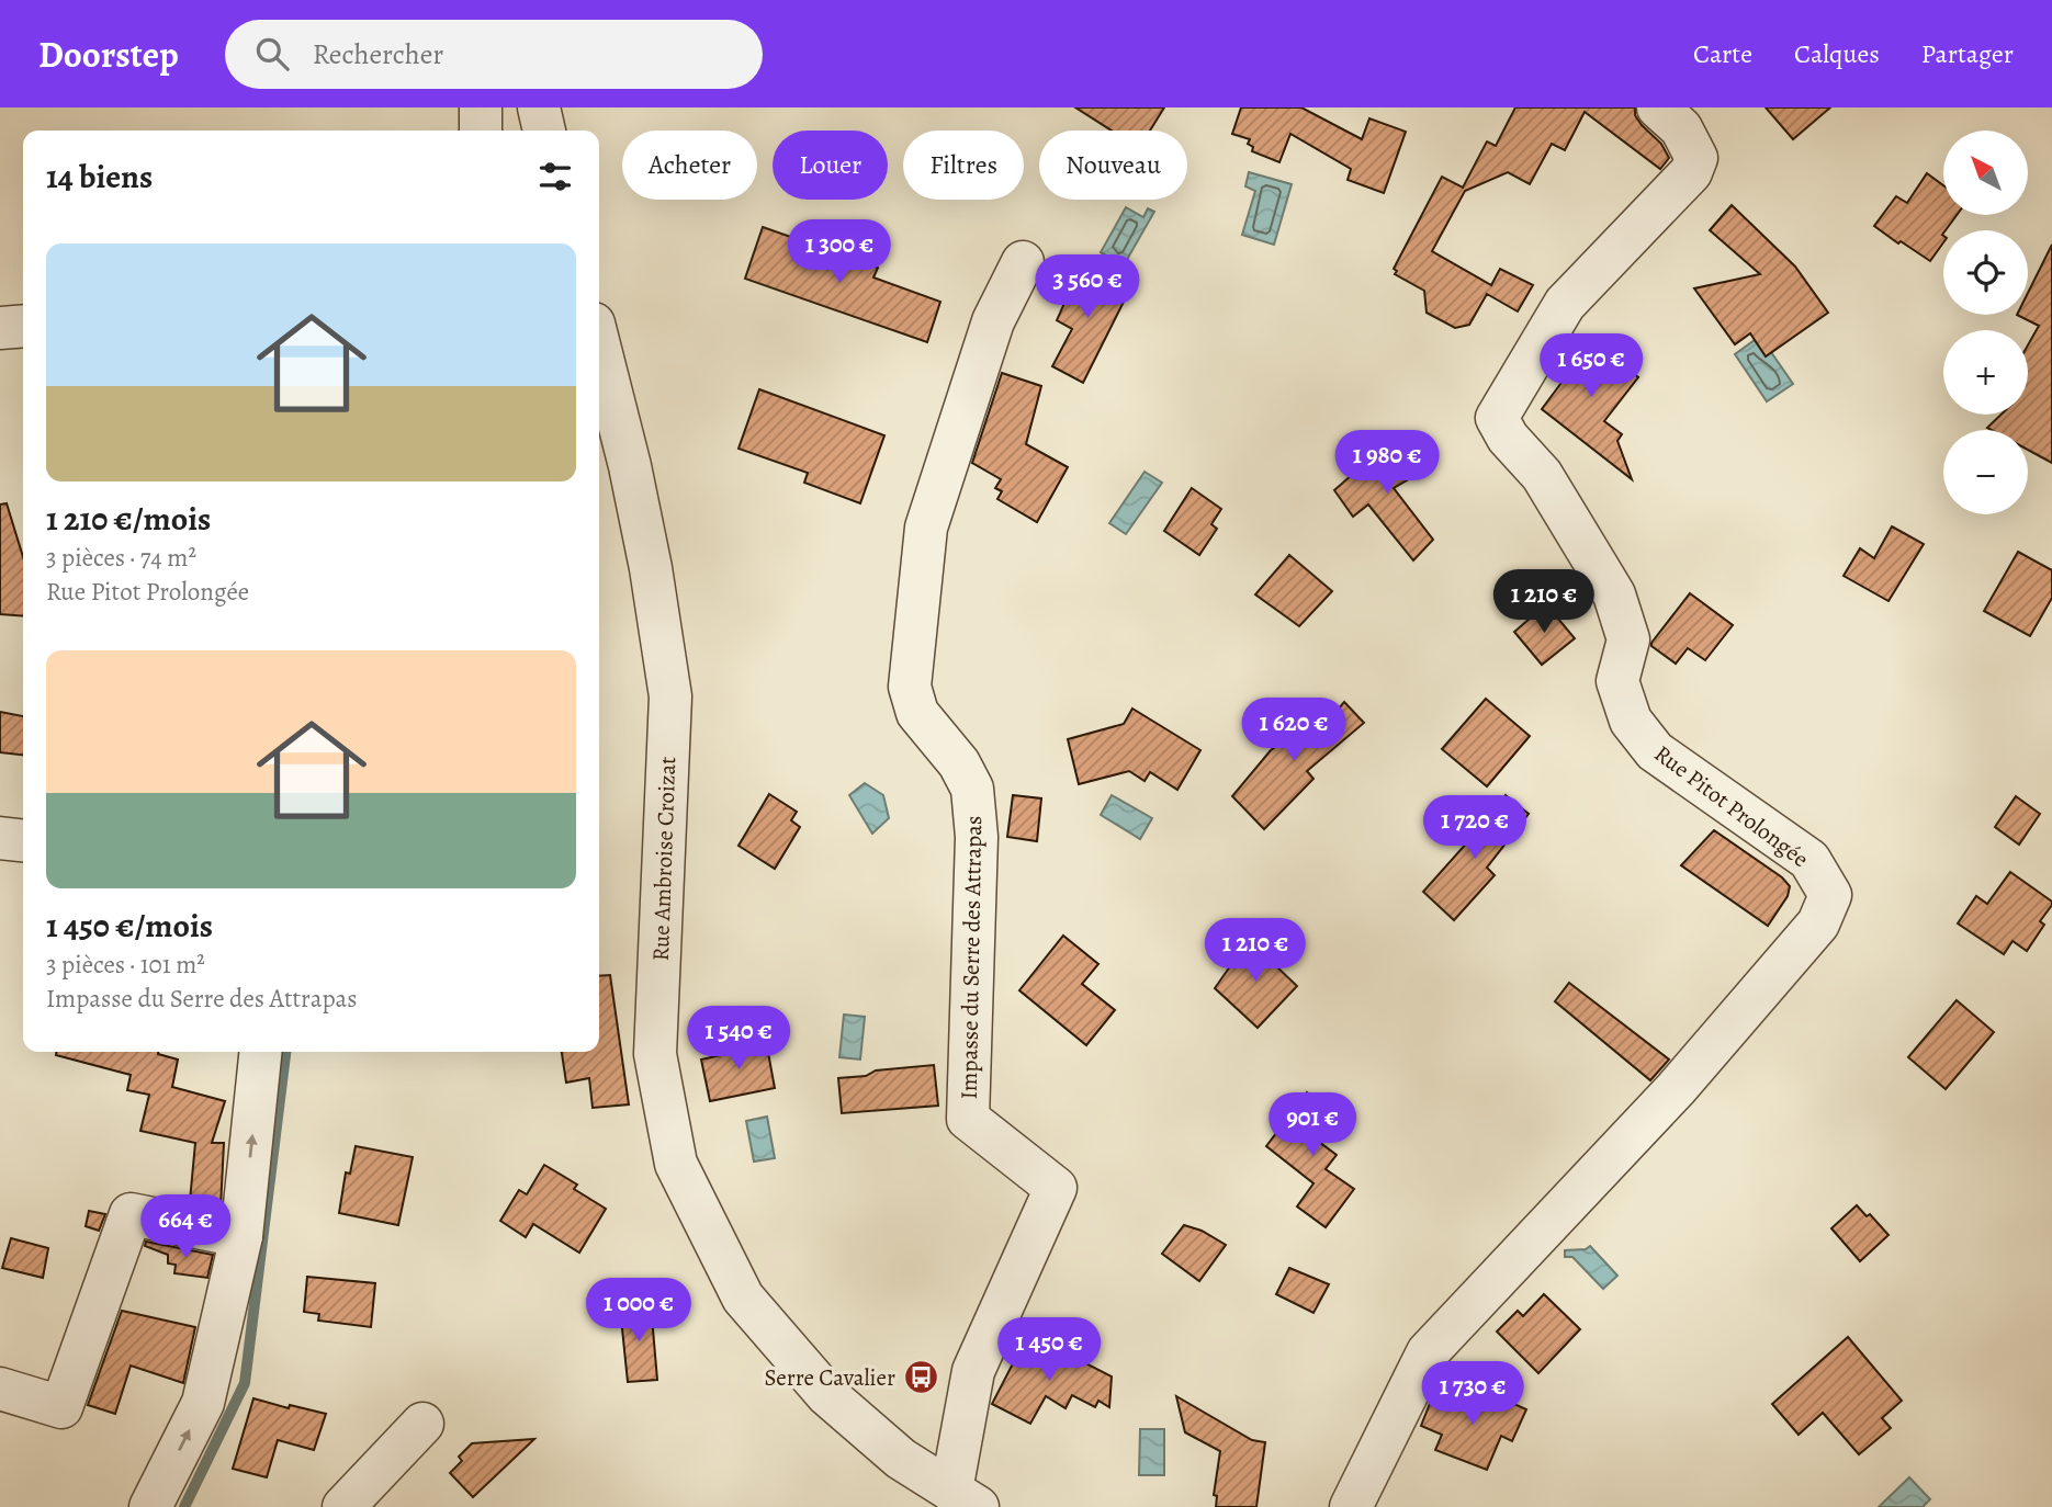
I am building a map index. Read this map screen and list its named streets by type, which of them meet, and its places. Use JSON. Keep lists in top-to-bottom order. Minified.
{"streets":{"street":["Rue Pitot Prolongée","Rue Ambroise Croizat","Impasse du Serre des Attrapas"]},"crossings":[["Rue Ambroise Croizat","Impasse du Serre des Attrapas"]],"places":{"bus stop":["Serre Cavalier"]},"north":"top left","page":{"header":"Doorstep","search":"Rechercher","nav":["Carte","Calques","Partager"],"map_buttons":["+","−"],"chip":["Acheter","Louer","Filtres","Nouveau"],"heading":"14 biens","price":["1 300 €","3 560 €","1 650 €","1 980 €","1 210 €","1 620 €","1 720 €","1 210 €","1 540 €","901 €","664 €","1 000 €","1 450 €","1 730 €"],"list":[{"name":"1 210 €/mois","note":"3 pièces · 74 m² · Rue Pitot Prolongée"},{"name":"1 450 €/mois","note":"3 pièces · 101 m² · Impasse du Serre des Attrapas"}]}}
